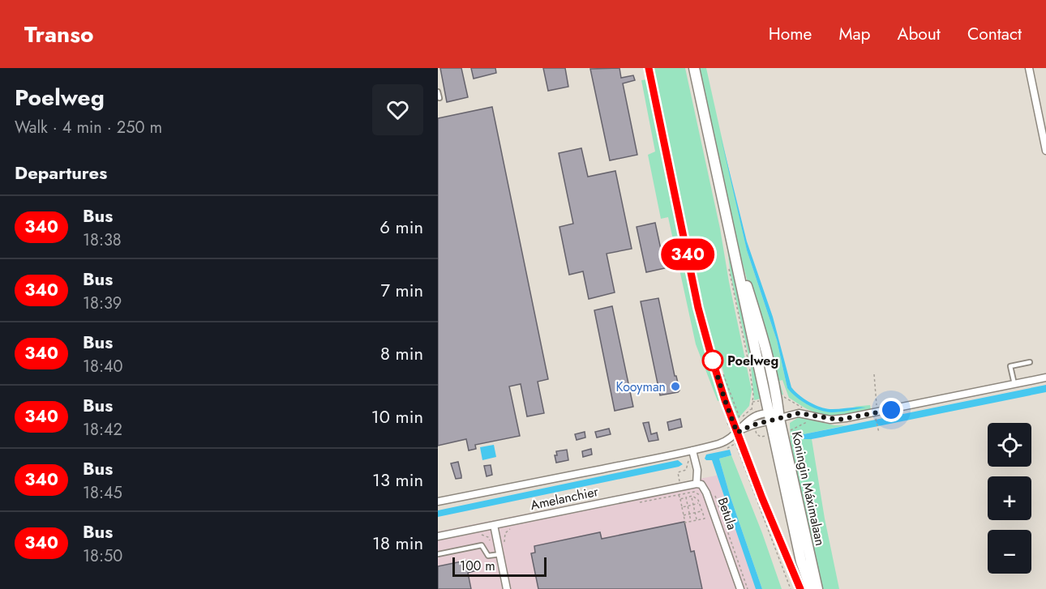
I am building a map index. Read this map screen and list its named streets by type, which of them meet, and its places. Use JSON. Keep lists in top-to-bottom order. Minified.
{"streets":{"main road":["Koningin Máximalaan"],"street":["Amelanchier","Betula"]},"crossings":[["Amelanchier","Betula"]],"places":["Poelweg","Kooyman"],"lines":["bus line 340"],"scale_bar":"100 m","page":{"header":"Transo","nav":["Home","Map","About","Contact"],"heading":[["Poelweg","Walk · 4 min · 250 m"],"Departures"],"on_map":"340","list":[{"mark":"340","name":"Bus","note":"18:38","value":"6 min"},{"mark":"340","name":"Bus","note":"18:39","value":"7 min"},{"mark":"340","name":"Bus","note":"18:40","value":"8 min"},{"mark":"340","name":"Bus","note":"18:42","value":"10 min"},{"mark":"340","name":"Bus","note":"18:45","value":"13 min"},{"mark":"340","name":"Bus","note":"18:50","value":"18 min"}],"map_buttons":["+","−"],"scale":"100 m"}}
